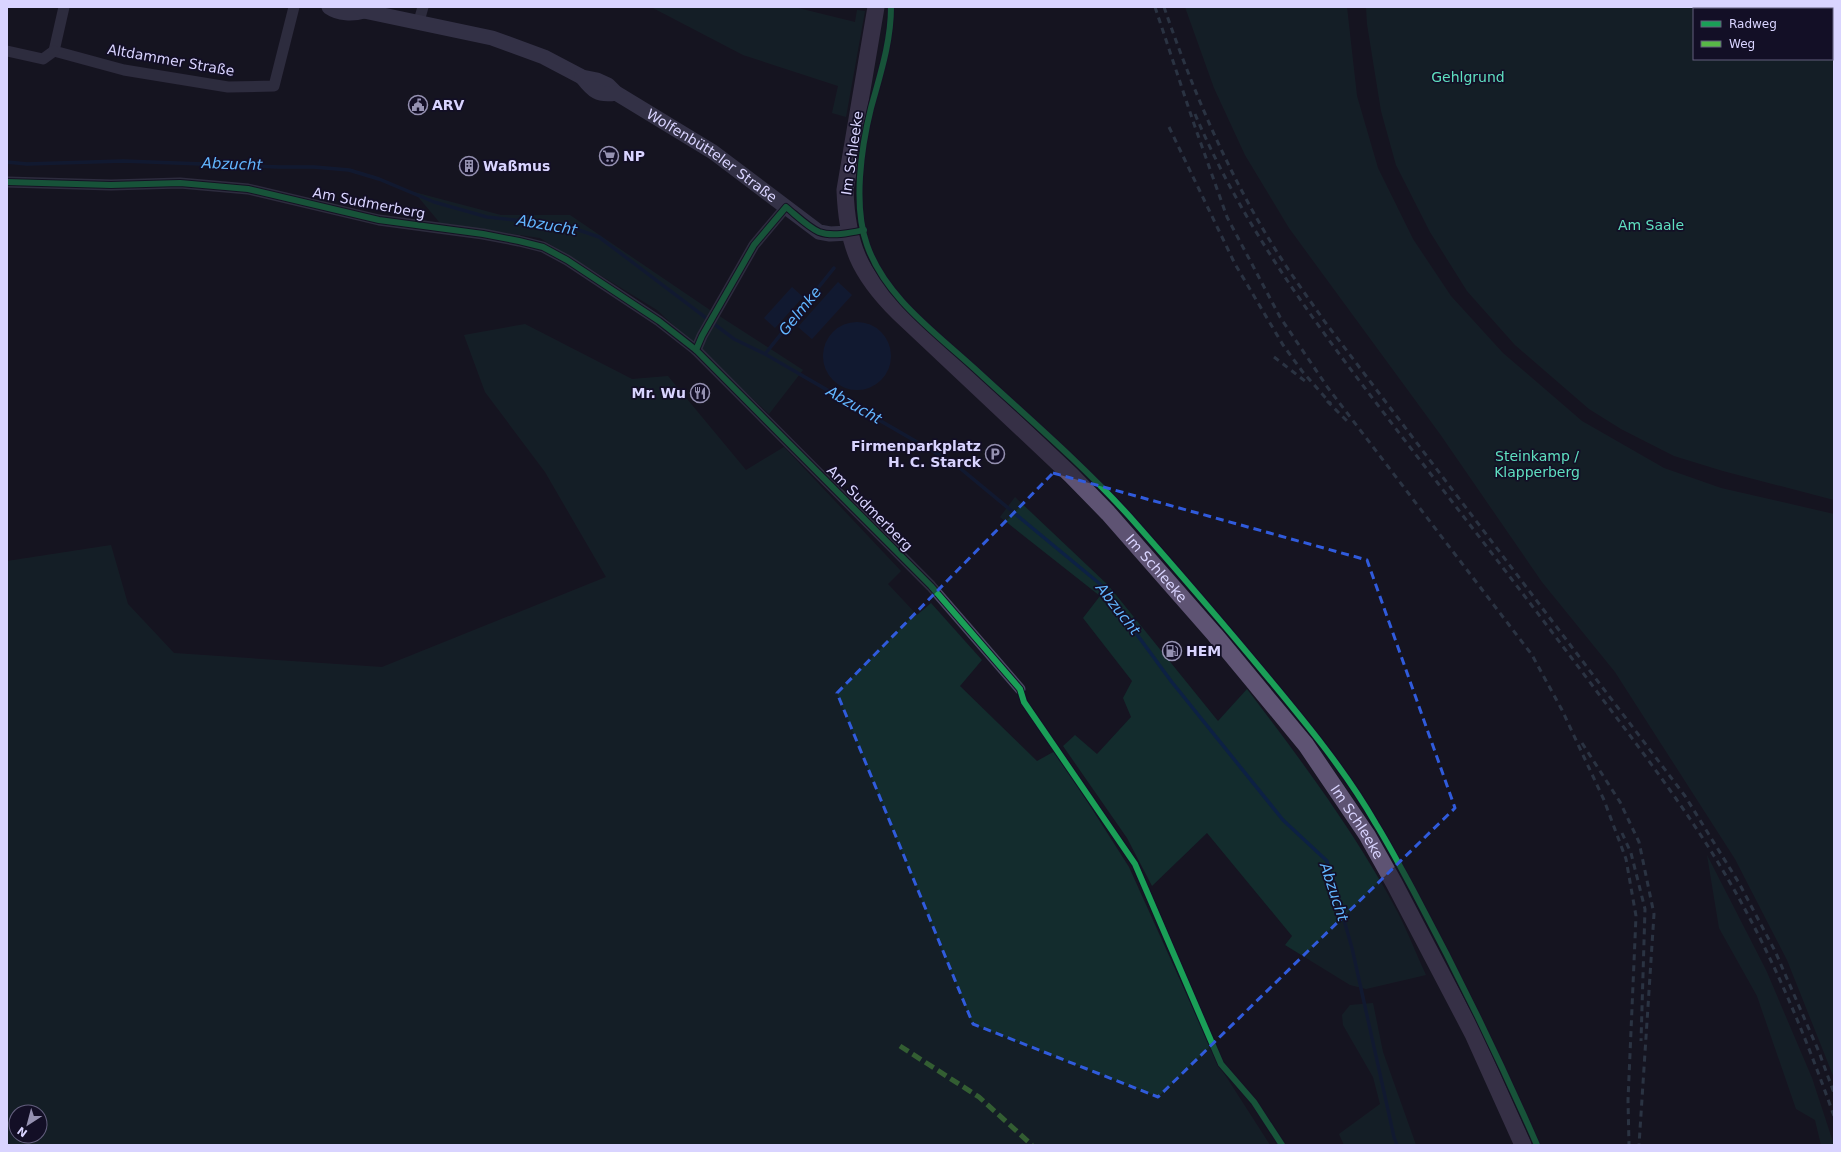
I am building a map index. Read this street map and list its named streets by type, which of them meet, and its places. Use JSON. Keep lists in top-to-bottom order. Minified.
{"streets":{"main road":["Im Schleeke","Wolfenbütteler Straße"],"street":["Altdammer Straße","Am Sudmerberg"]},"crossings":[["Im Schleeke","Wolfenbütteler Straße"]],"water":["Abzucht","Gelmke"],"parks":["Gehlgrund","Am Saale","Steinkamp / Klapperberg"],"places":{"public building":["ARV"],"supermarket":["NP"],"building":["Waßmus"],"restaurant":["Mr. Wu"],"parking":["Firmenparkplatz H. C. Starck"],"fuel station":["HEM"]},"legend":["Radweg","Weg"],"north":"bottom left"}
